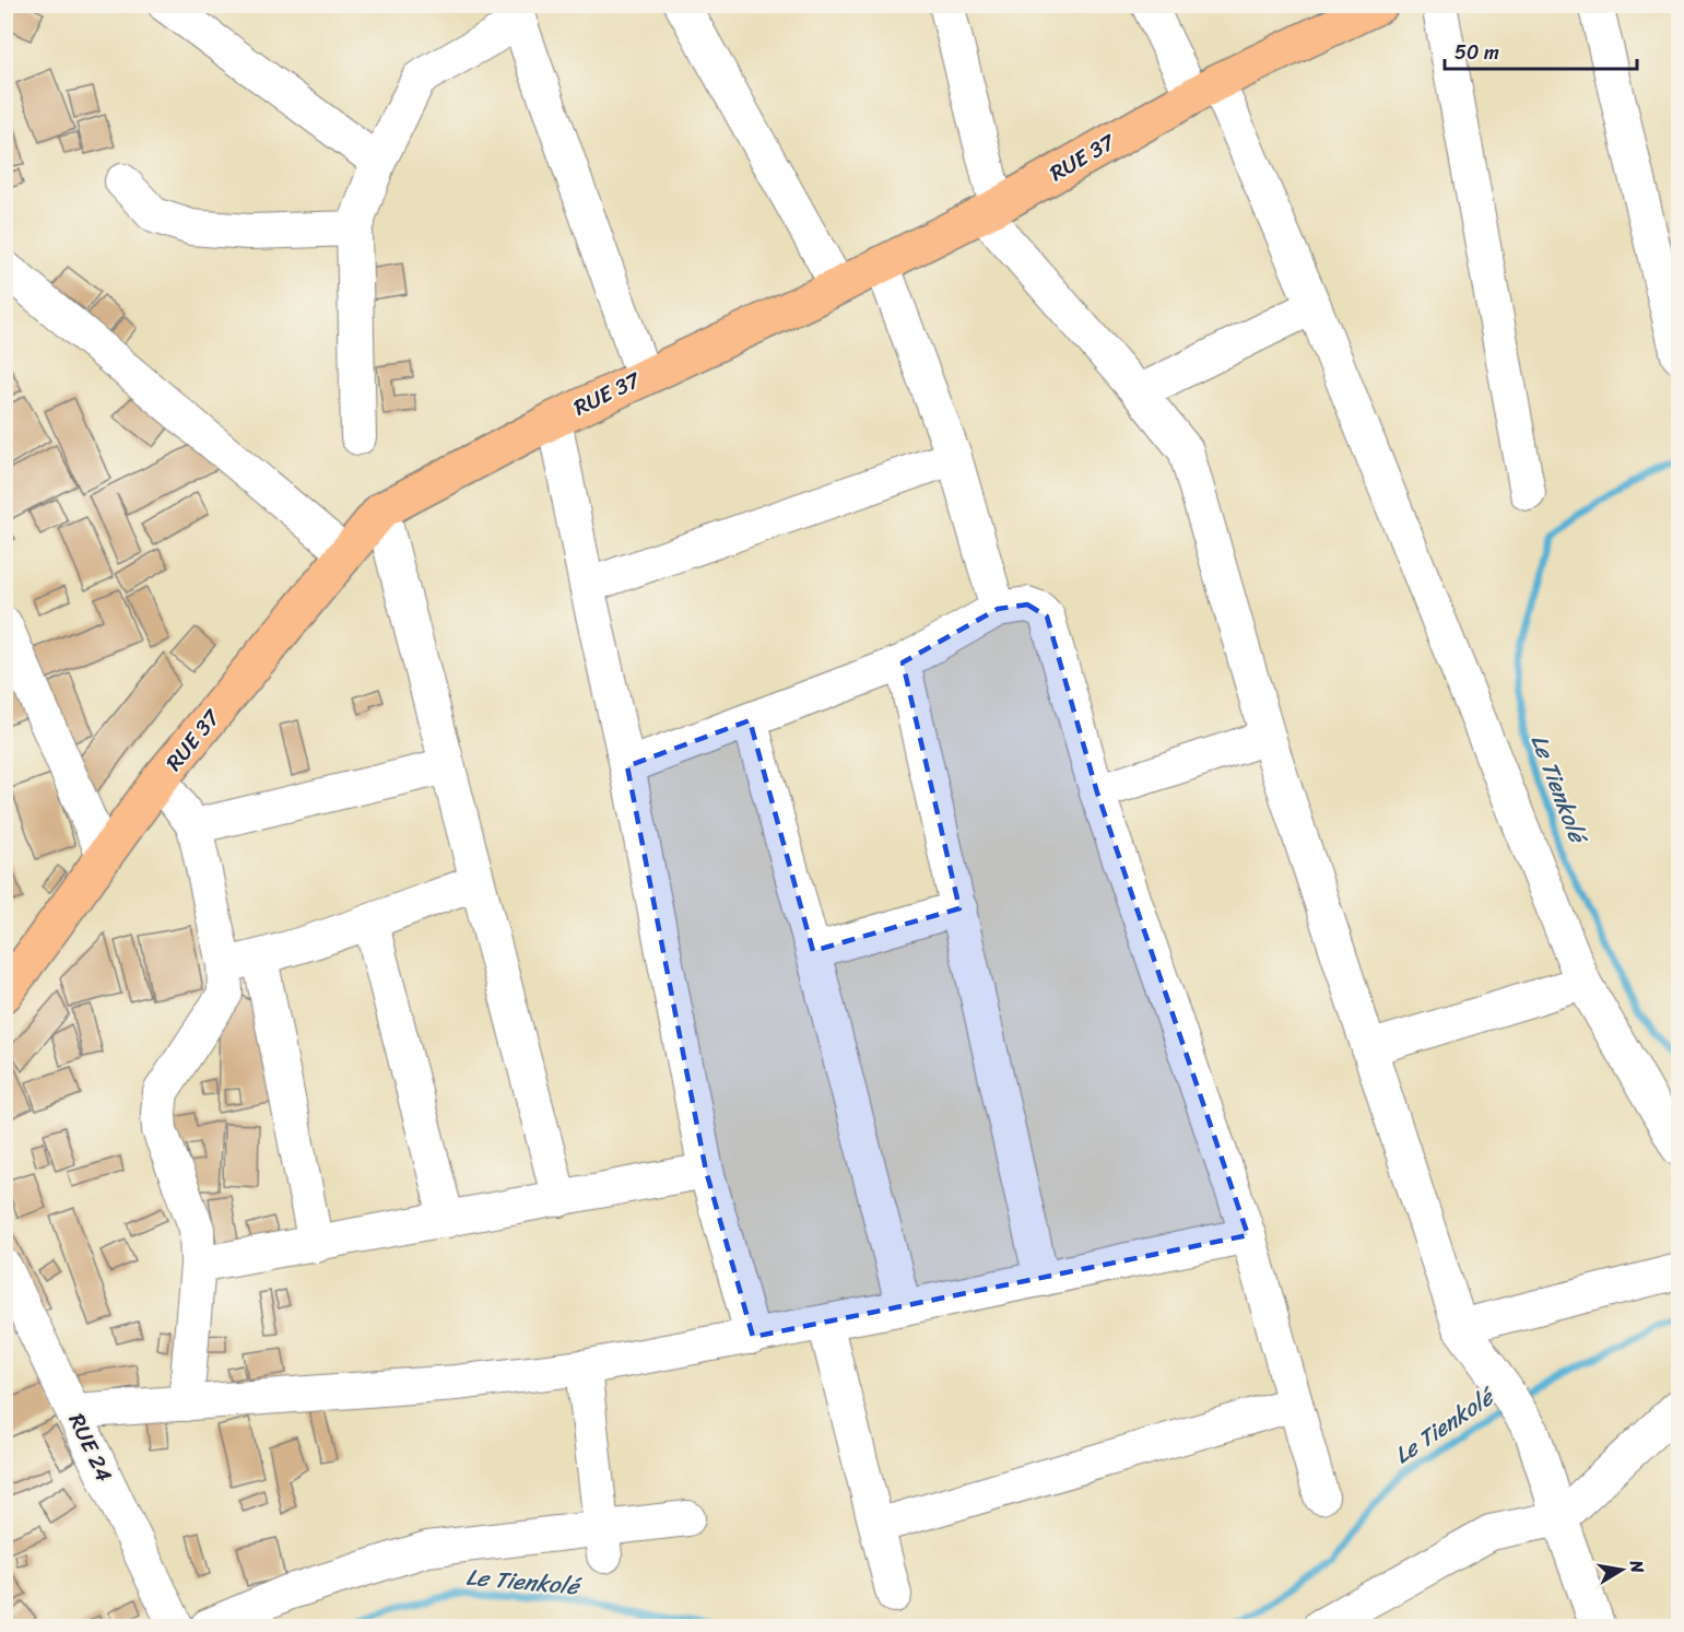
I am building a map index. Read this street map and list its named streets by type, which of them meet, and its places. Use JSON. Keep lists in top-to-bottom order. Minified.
{"streets":{"main road":["RUE 37"],"street":["RUE 24"]},"water":["Le Tienkolé"],"scale_bar":"50 m","north":"right"}
